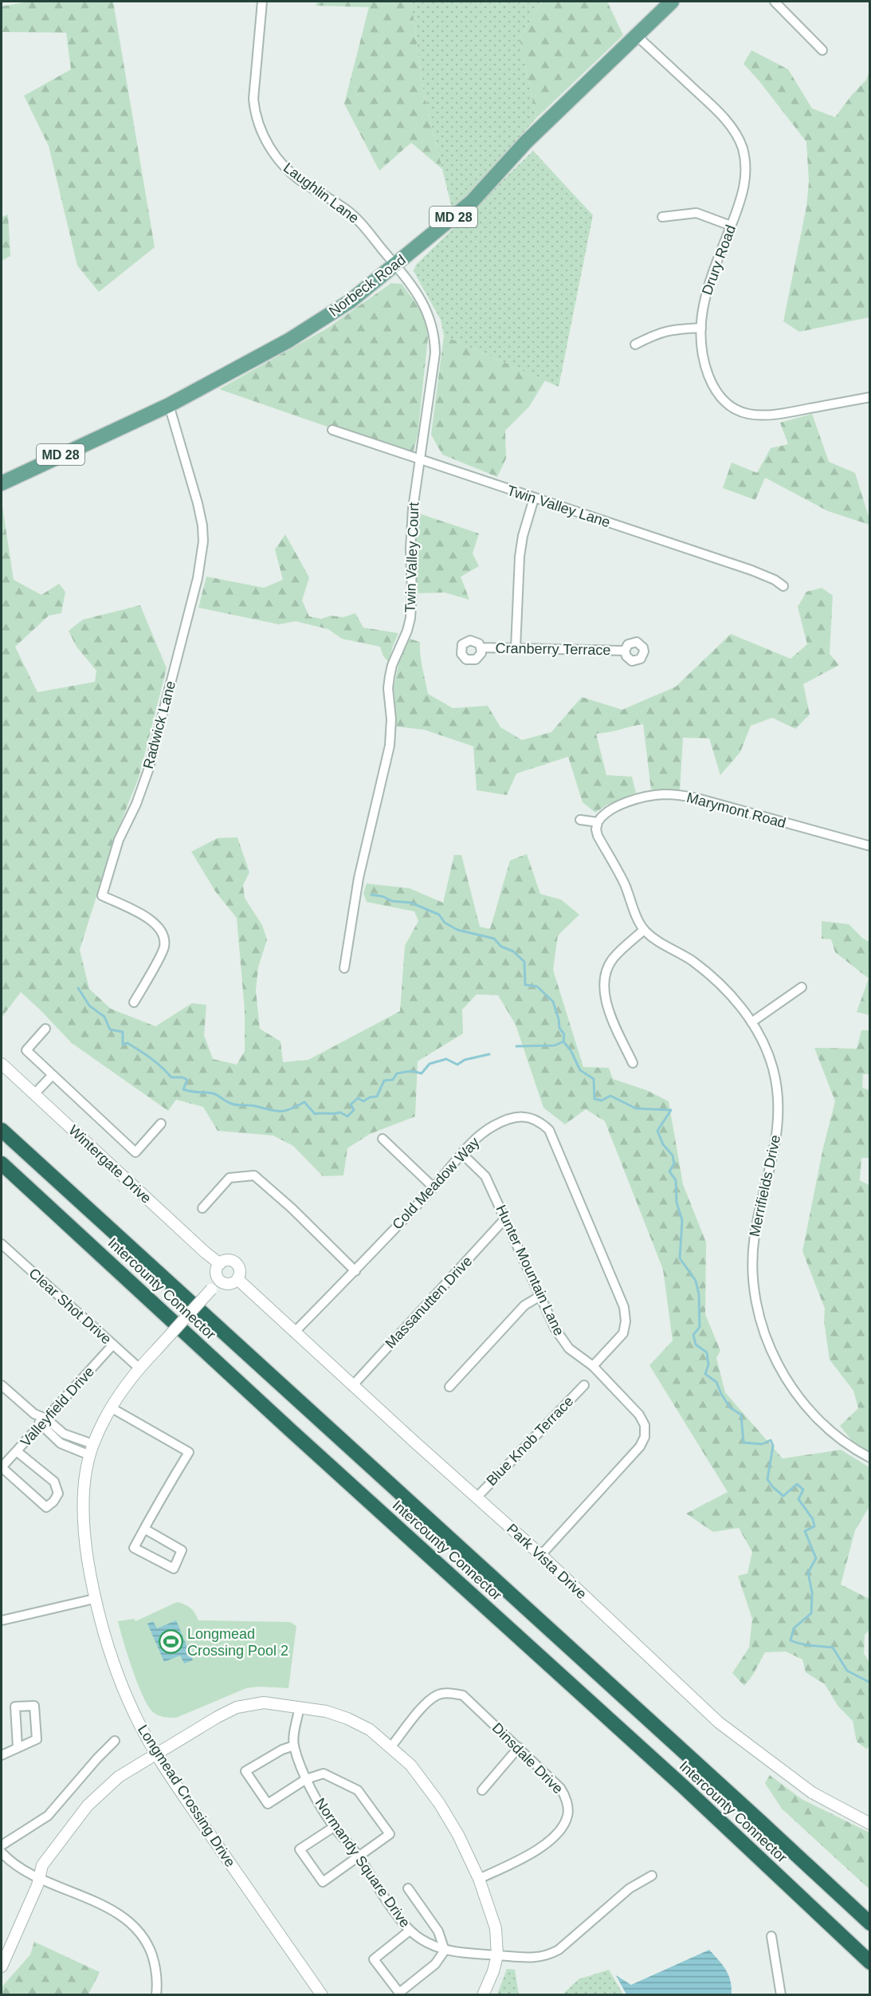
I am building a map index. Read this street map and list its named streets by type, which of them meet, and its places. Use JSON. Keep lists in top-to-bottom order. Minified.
{"streets":{"highway":["Intercounty Connector"],"main road":["MD 28","Norbeck Road"],"street":["Laughlin Lane","Drury Road","Twin Valley Lane","Twin Valley Court","Cranberry Terrace","Radwick Lane","Marymont Road","Wintergate Drive","Cold Meadow Way","Merrifields Drive","Hunter Mountain Lane","Massanutten Drive","Clear Shot Drive","Valleyfield Drive","Blue Knob Terrace","Park Vista Drive","Dinsdale Drive","Longmead Crossing Drive","Normandy Square Drive"]},"crossings":[["Laughlin Lane","Norbeck Road"],["Laughlin Lane","Twin Valley Court"],["Drury Road","Norbeck Road"],["Norbeck Road","Twin Valley Court"],["Norbeck Road","Radwick Lane"],["Twin Valley Lane","Twin Valley Court"],["Marymont Road","Merrifields Drive"],["Wintergate Drive","Park Vista Drive"],["Wintergate Drive","Longmead Crossing Drive"],["Cold Meadow Way","Hunter Mountain Lane"],["Cold Meadow Way","Park Vista Drive"],["Hunter Mountain Lane","Massanutten Drive"],["Hunter Mountain Lane","Park Vista Drive"],["Massanutten Drive","Park Vista Drive"],["Clear Shot Drive","Valleyfield Drive"],["Clear Shot Drive","Longmead Crossing Drive"],["Blue Knob Terrace","Park Vista Drive"],["Park Vista Drive","Longmead Crossing Drive"]],"places":{"sports":["Longmead Crossing Pool 2"]}}
